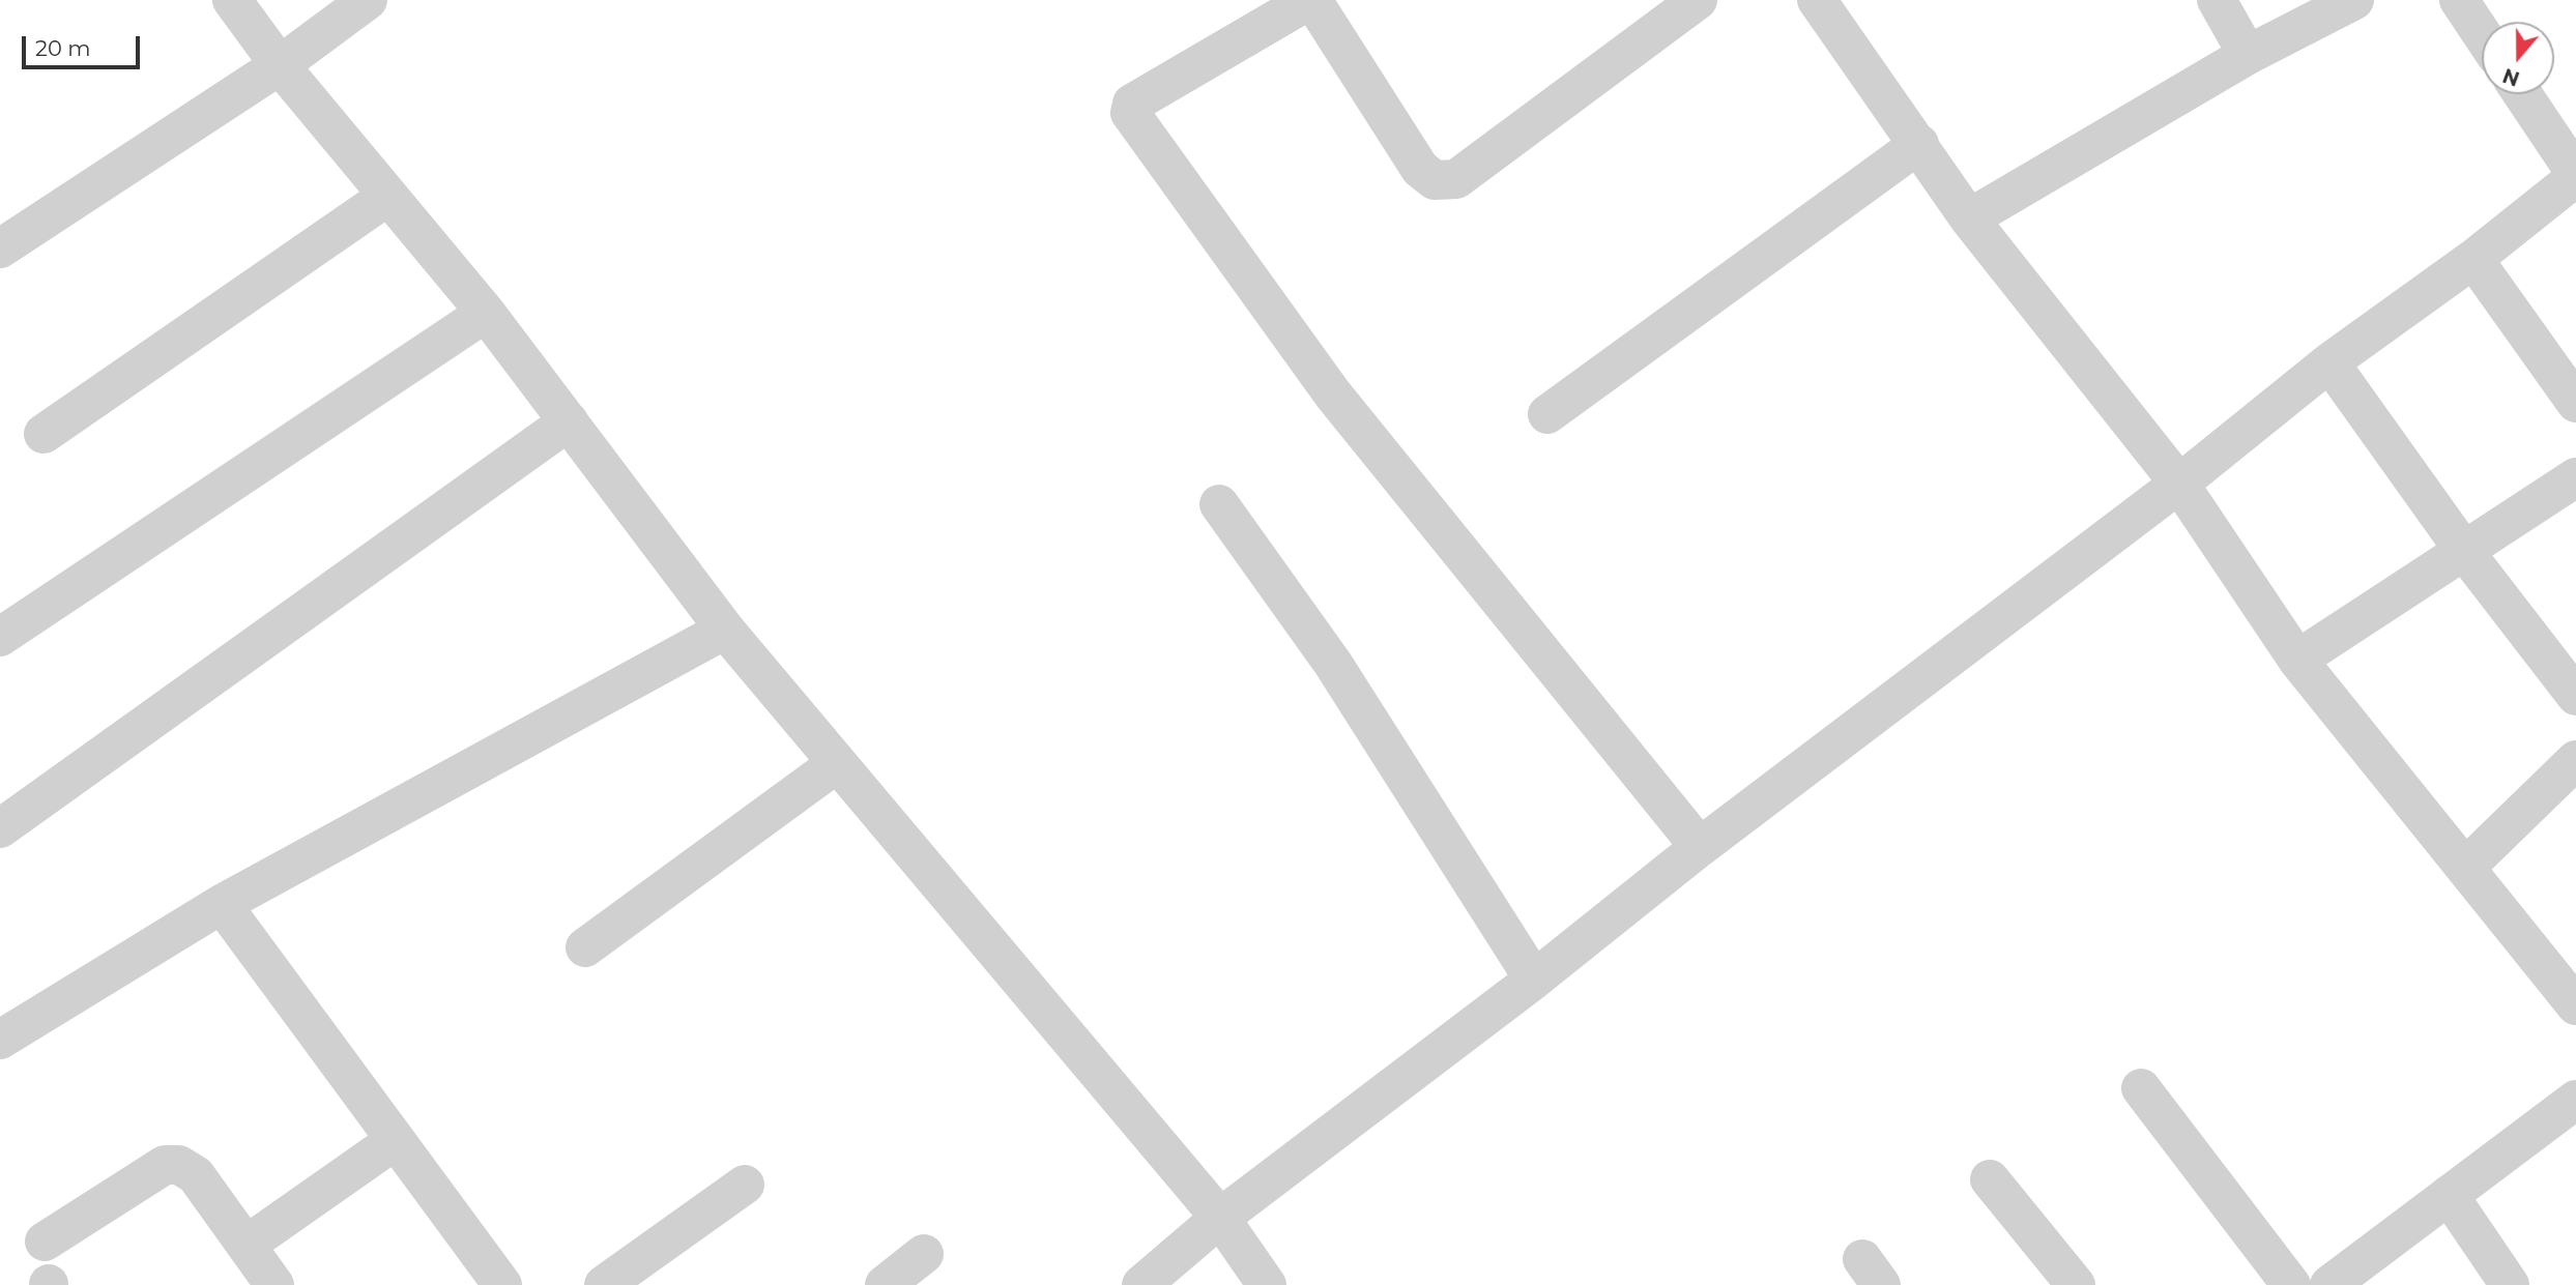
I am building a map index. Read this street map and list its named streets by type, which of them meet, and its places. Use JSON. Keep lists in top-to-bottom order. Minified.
{"scale_bar":"20 m","north":"bottom"}
